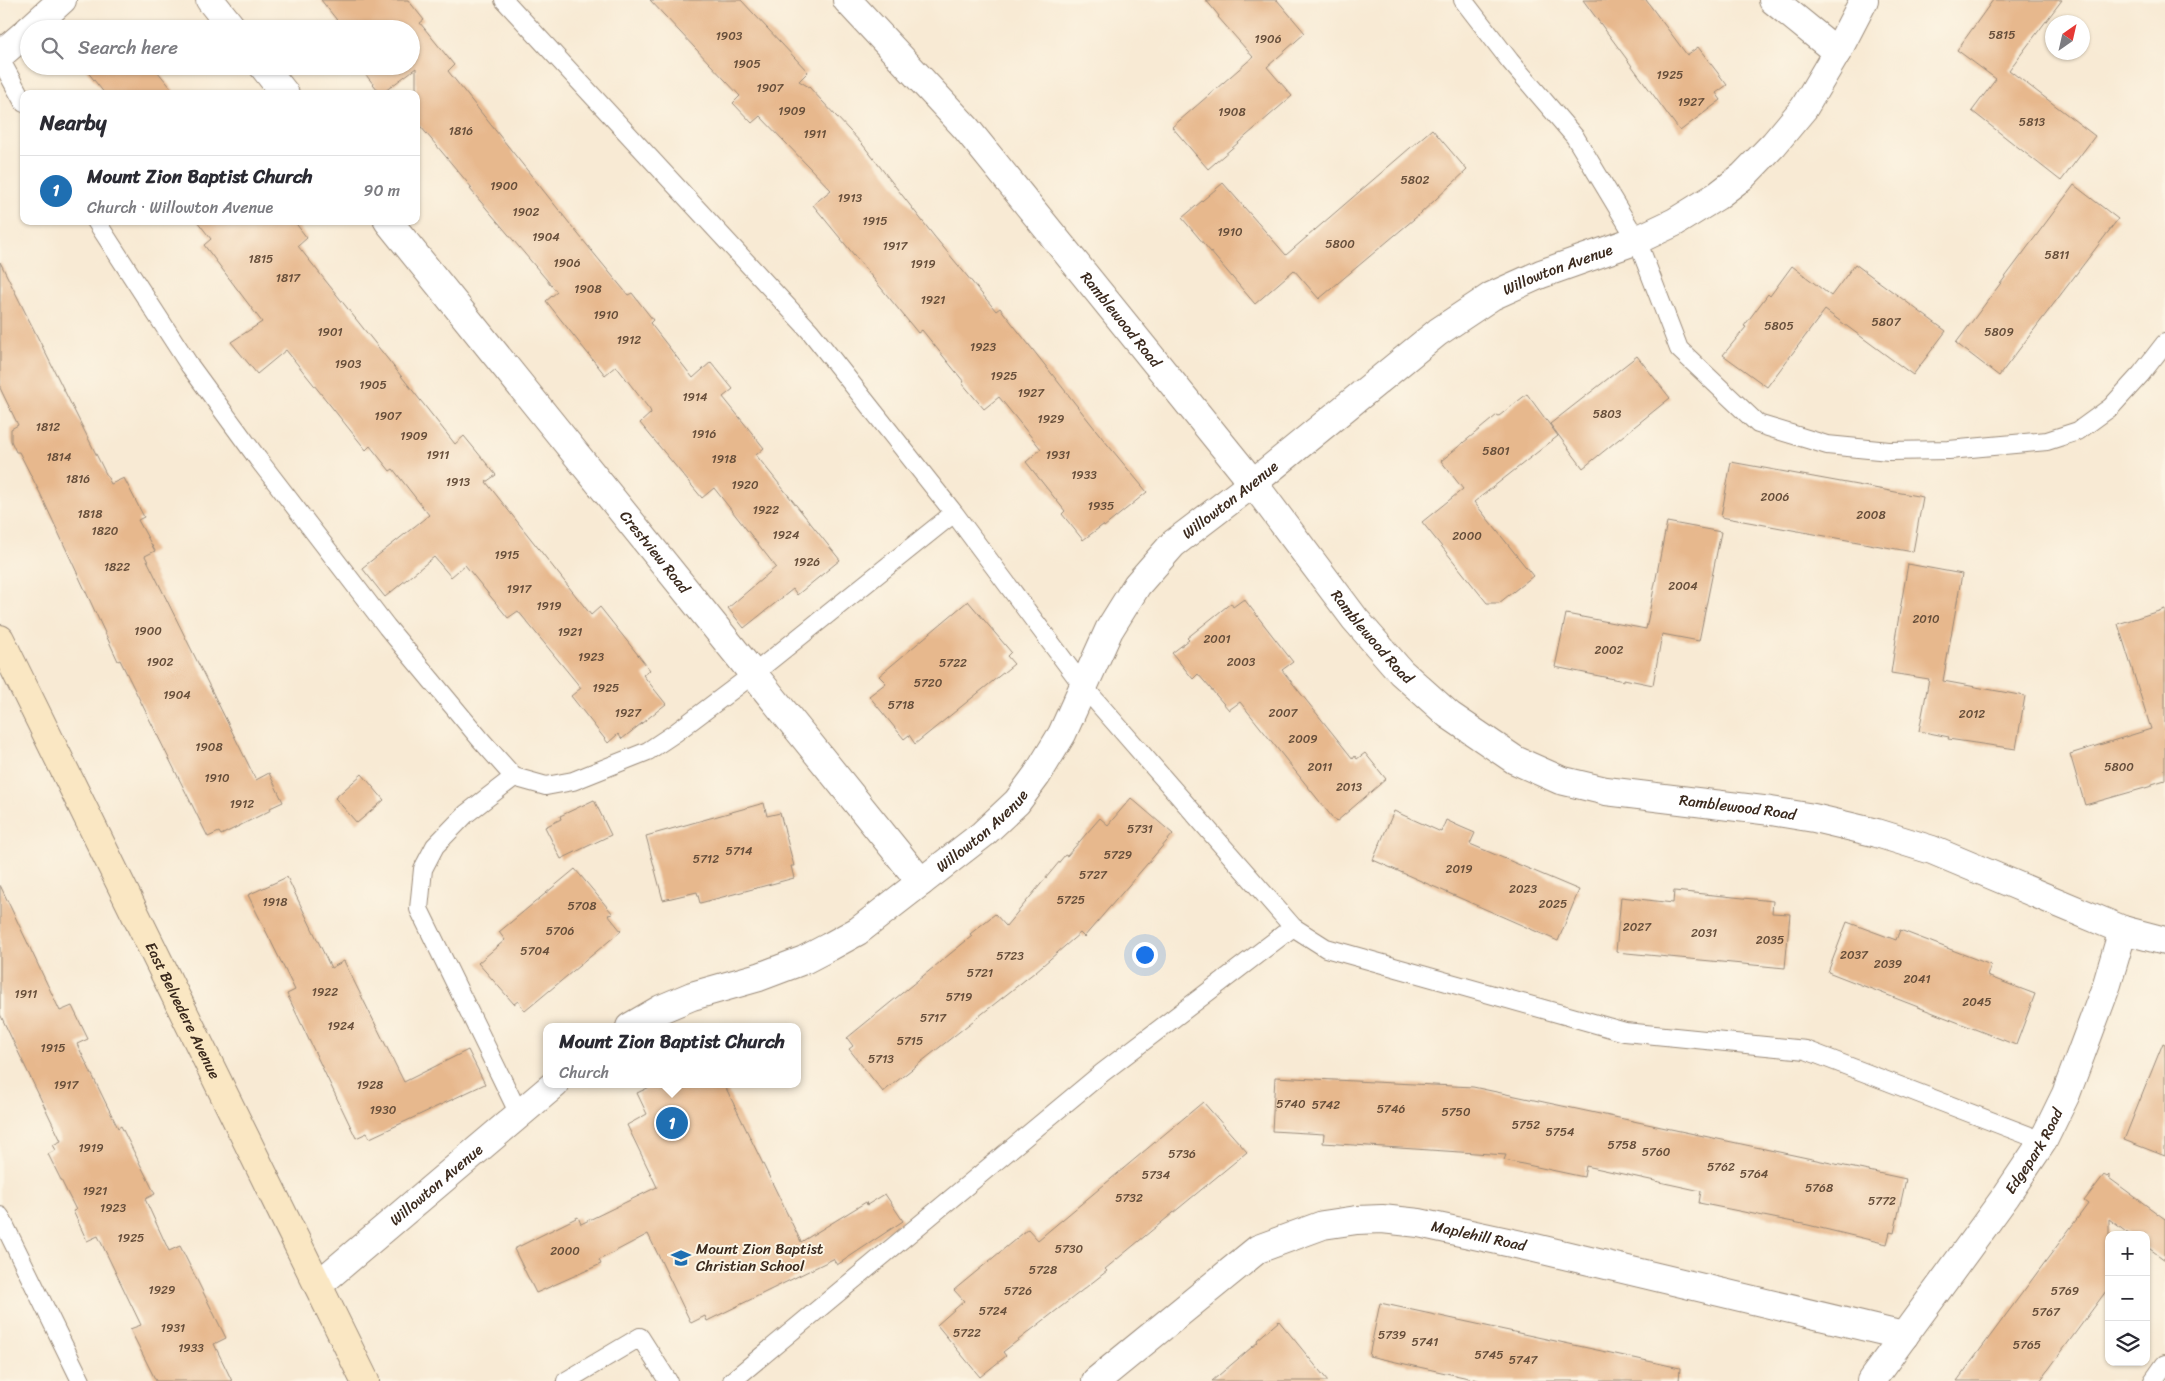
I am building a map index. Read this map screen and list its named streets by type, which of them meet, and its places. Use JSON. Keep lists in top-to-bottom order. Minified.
{"streets":{"main road":["East Belvedere Avenue"],"street":["Willowton Avenue","Ramblewood Road","Crestview Road","Edgepark Road","Maplehill Road"]},"crossings":[["Willowton Avenue","Ramblewood Road"],["Willowton Avenue","Crestview Road"],["Willowton Avenue","East Belvedere Avenue"],["Ramblewood Road","Edgepark Road"],["Edgepark Road","Maplehill Road"]],"places":{"school or university":["Mount Zion Baptist Christian School"]},"house_numbers":["5815","1903","1906","1905","1925","1907","1927","1909","1908","5813","1816","1911","5802","1900","1913","1902","1915","1910","1904","5800","1917","5811","1815","1906","1919","1817","1908","1921","1910","5807","5805","1901","5809","1912","1923","1903","1925","1905","1927","1914","5803","1907","1929","1812","1916","1909","5801","1911","1931","1814","1918","1933","1816","1913","1920","2006","1935","1922","1818","2008","1820","1924","2000","1915","1926","1822","2004","1917","1919","2010","1900","1921","2001","2002","1923","1902","2003","5722","5720","1925","1904","5718","1927","2007","2012","2009","1908","2011","5800","1910","2013","1912","5731","5714","5729","5712","2019","5727","2023","5725","1918","2025","5708","2027","5706","2031","2035","5704","2037","5723","2039","5721","2041","1922","1911","5719","2045","5717","1924","5715","1915","5713","1917","1928","5740","5742","5746","1930","5750","5752","5754","5758","1919","5760","5736","5762","5764","5734","5768","1921","5732","5772","1923","1925","5730","2000","5728","1929","5726","5769","5724","5767","1931","5722","5739","5741","5765","1933","5745","5747"],"north":"top right","page":{"search":"Search here","heading":"Nearby","list":[{"mark":"1","name":"Mount Zion Baptist Church","note":"Church · Willowton Avenue","value":"90 m"}],"popup":["Mount Zion Baptist Church","Church"],"pins":"1","map_buttons":["+","−"]}}
